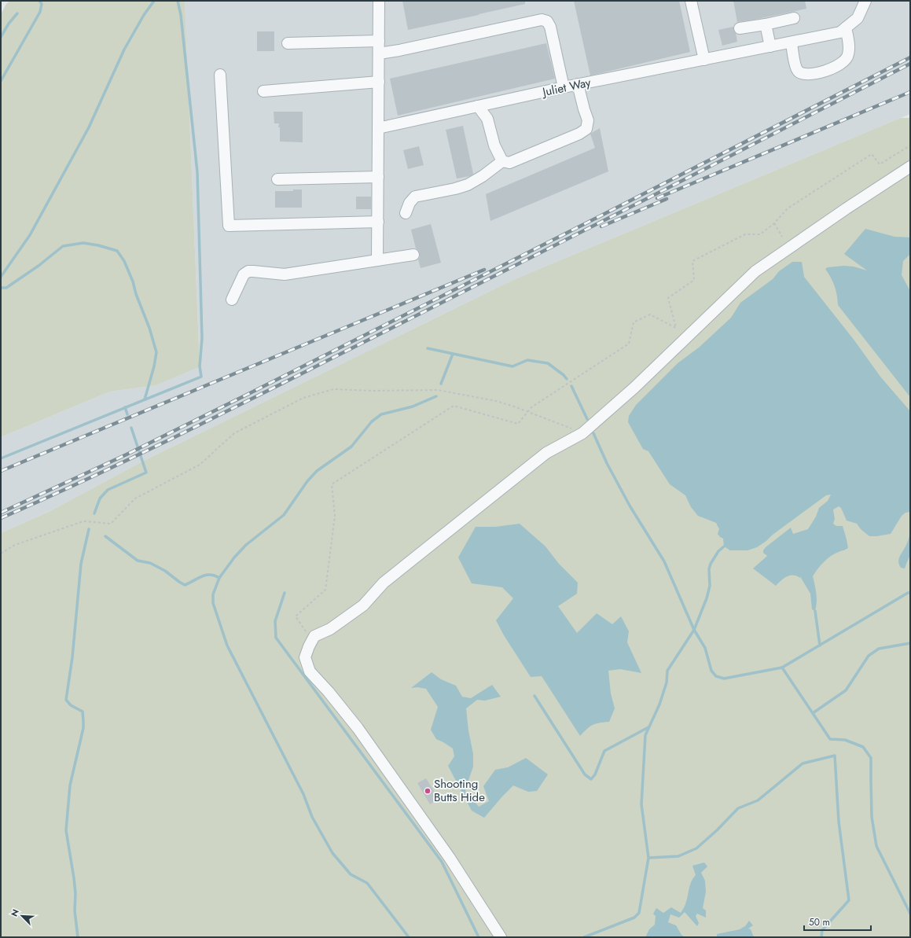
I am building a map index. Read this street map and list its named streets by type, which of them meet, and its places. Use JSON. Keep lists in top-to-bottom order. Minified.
{"streets":{"street":["Juliet Way"]},"places":["Shooting Butts Hide"],"scale_bar":"50 m","north":"top left"}
